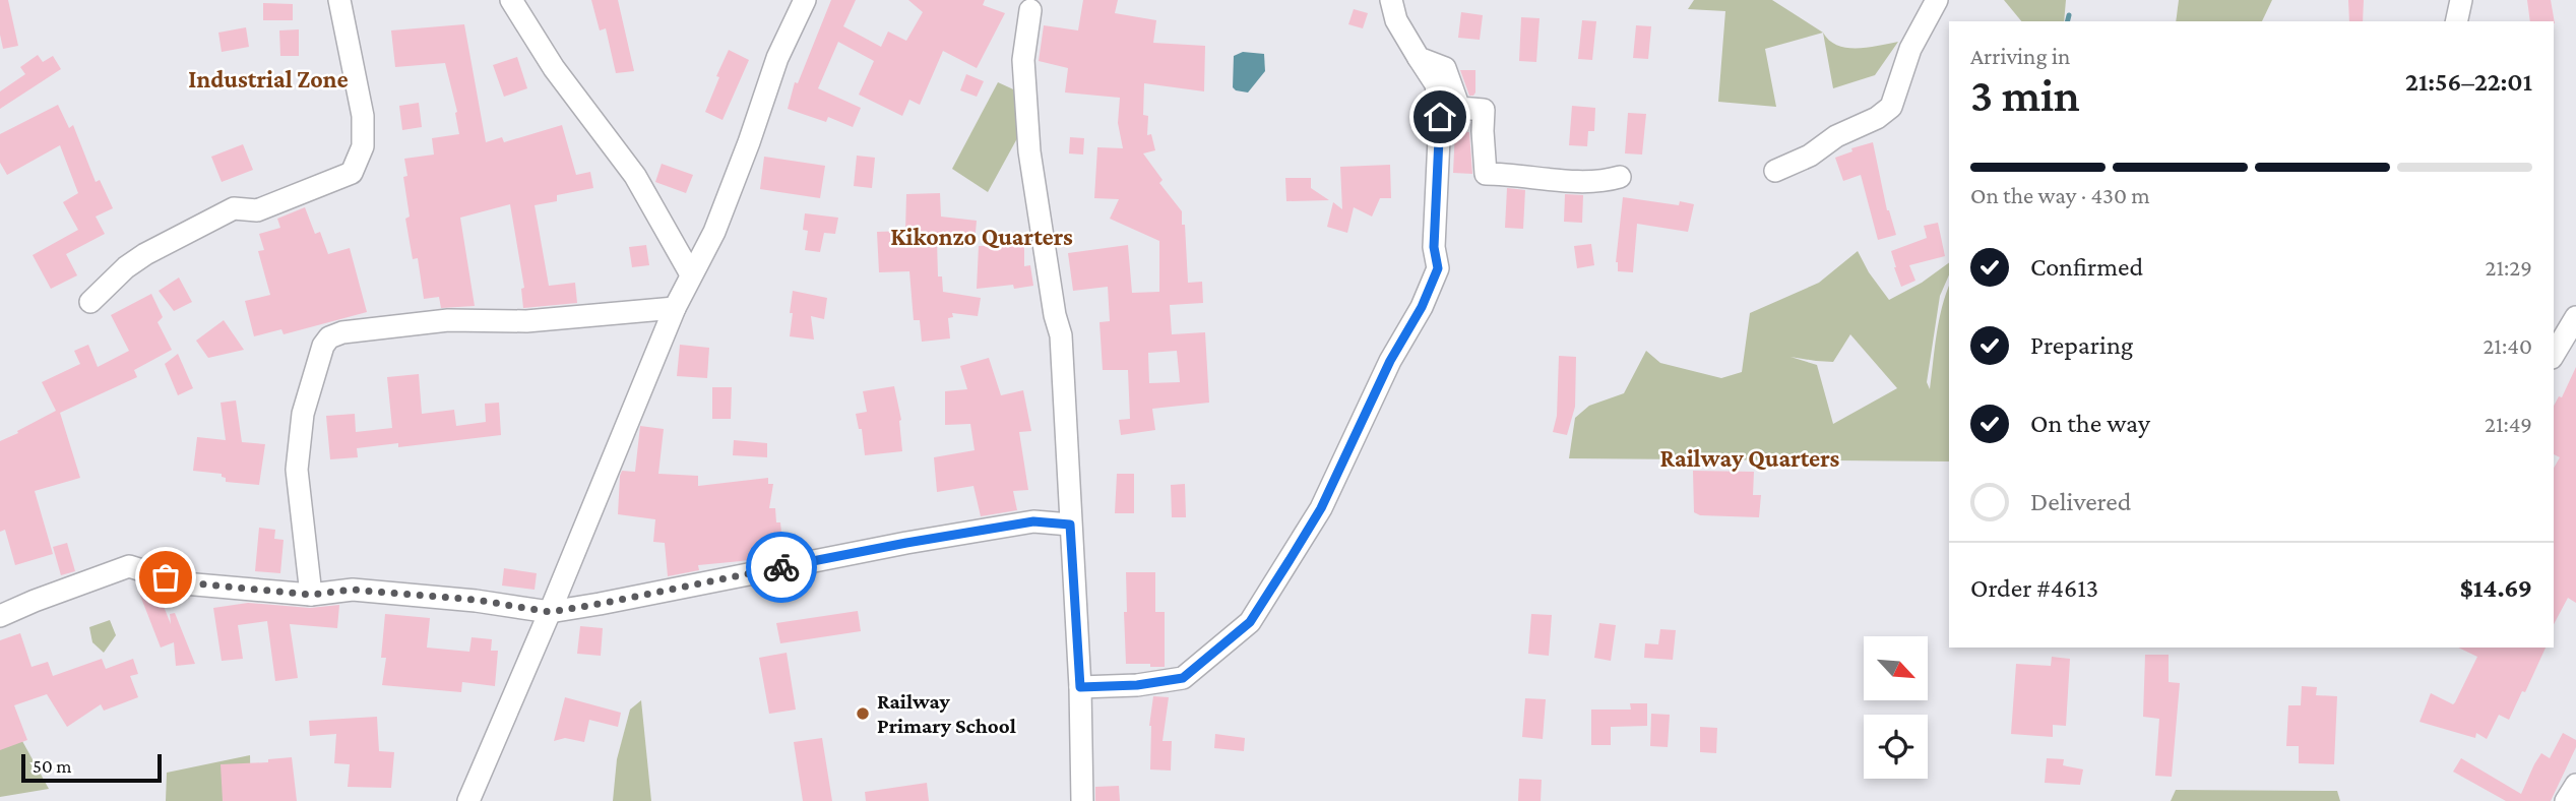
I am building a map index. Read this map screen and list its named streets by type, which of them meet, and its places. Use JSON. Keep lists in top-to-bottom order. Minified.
{"districts":["Industrial Zone","Kikonzo Quarters","Railway Quarters"],"places":["Railway Primary School"],"scale_bar":"50 m","north":"bottom right","page":{"heading":["3 min","Arriving in","21:56–22:01"],"panel":["Order #4613","$14.69"],"bar":"On the way · 430 m","list":[["Confirmed","21:29"],["Preparing","21:40"],["On the way","21:49"],"Delivered"],"scale":"50 m"}}
